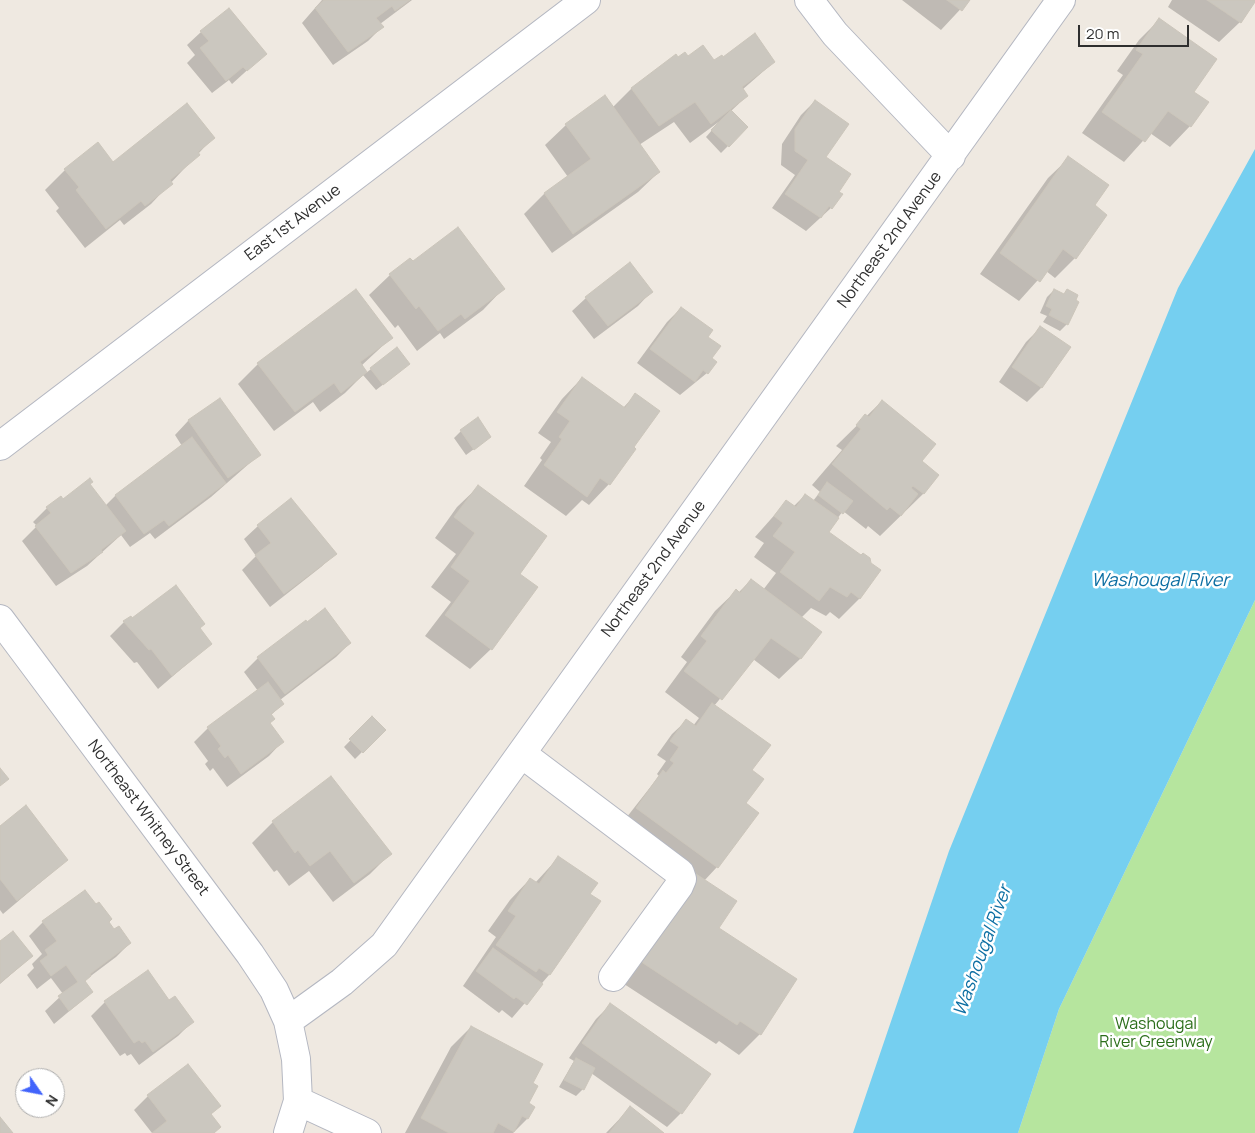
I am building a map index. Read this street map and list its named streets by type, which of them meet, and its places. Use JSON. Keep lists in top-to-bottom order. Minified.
{"streets":{"street":["East 1st Avenue","Northeast 2nd Avenue","Northeast Whitney Street"]},"crossings":[["Northeast 2nd Avenue","Northeast Whitney Street"]],"water":["Washougal River"],"parks":["Washougal River Greenway"],"scale_bar":"20 m","north":"bottom right"}
